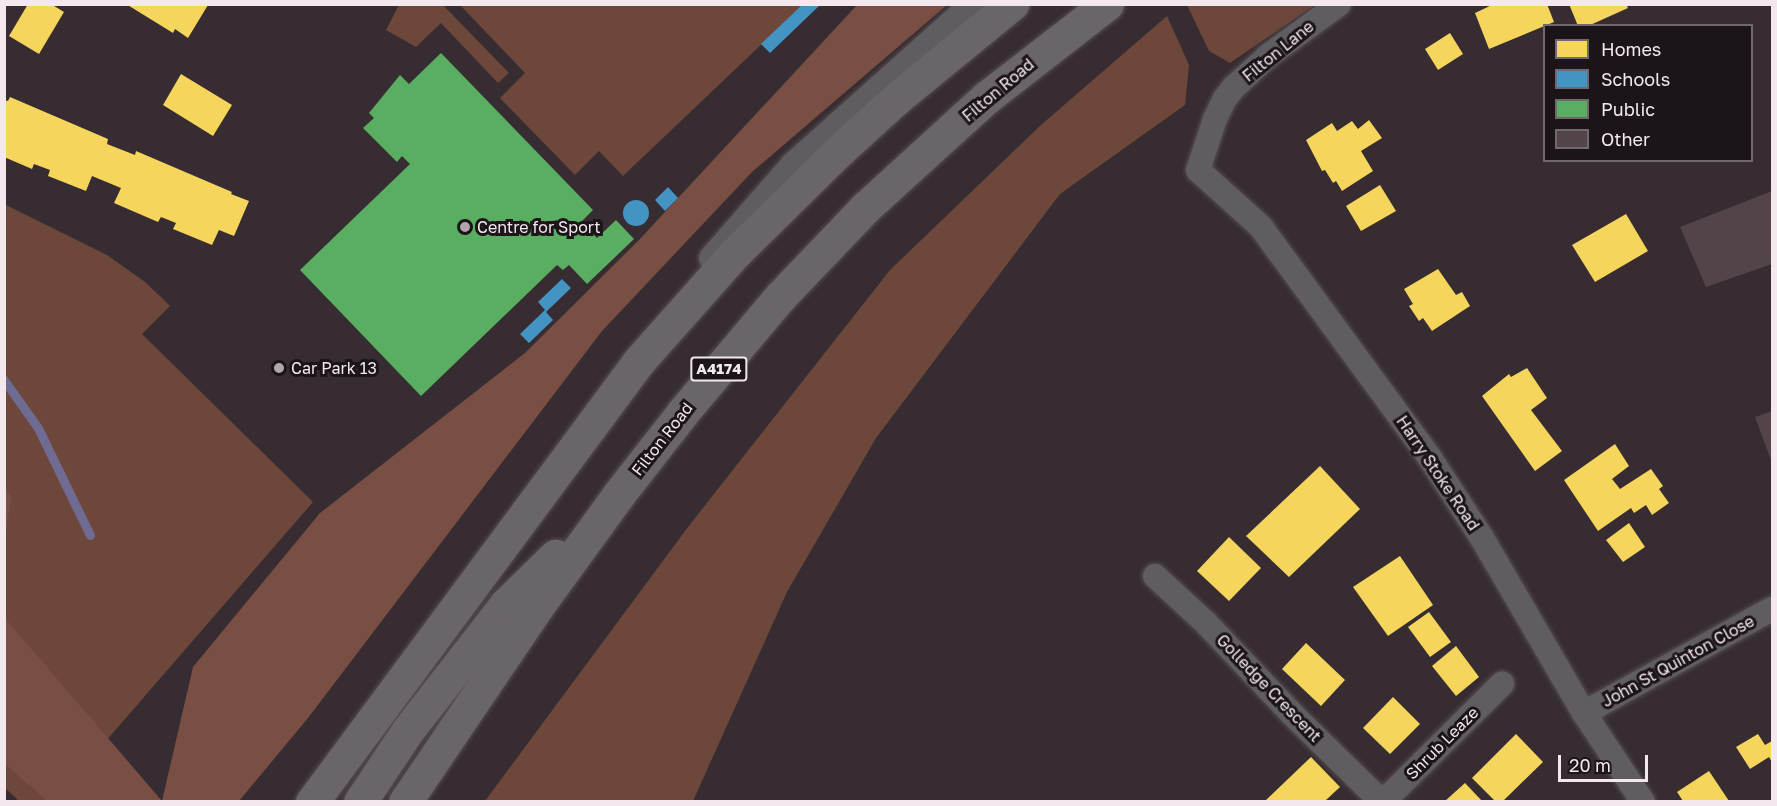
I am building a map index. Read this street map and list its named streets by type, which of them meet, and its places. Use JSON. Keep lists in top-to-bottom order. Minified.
{"streets":{"main road":["Filton Road","A4174"],"street":["Filton Lane","Harry Stoke Road","John St Quinton Close","Golledge Crescent","Shrub Leaze"]},"crossings":[["Filton Lane","Harry Stoke Road"],["Harry Stoke Road","John St Quinton Close"],["Golledge Crescent","Shrub Leaze"]],"places":["Centre for Sport","Car Park 13"],"legend":["Homes","Schools","Public","Other"],"scale_bar":"20 m"}
